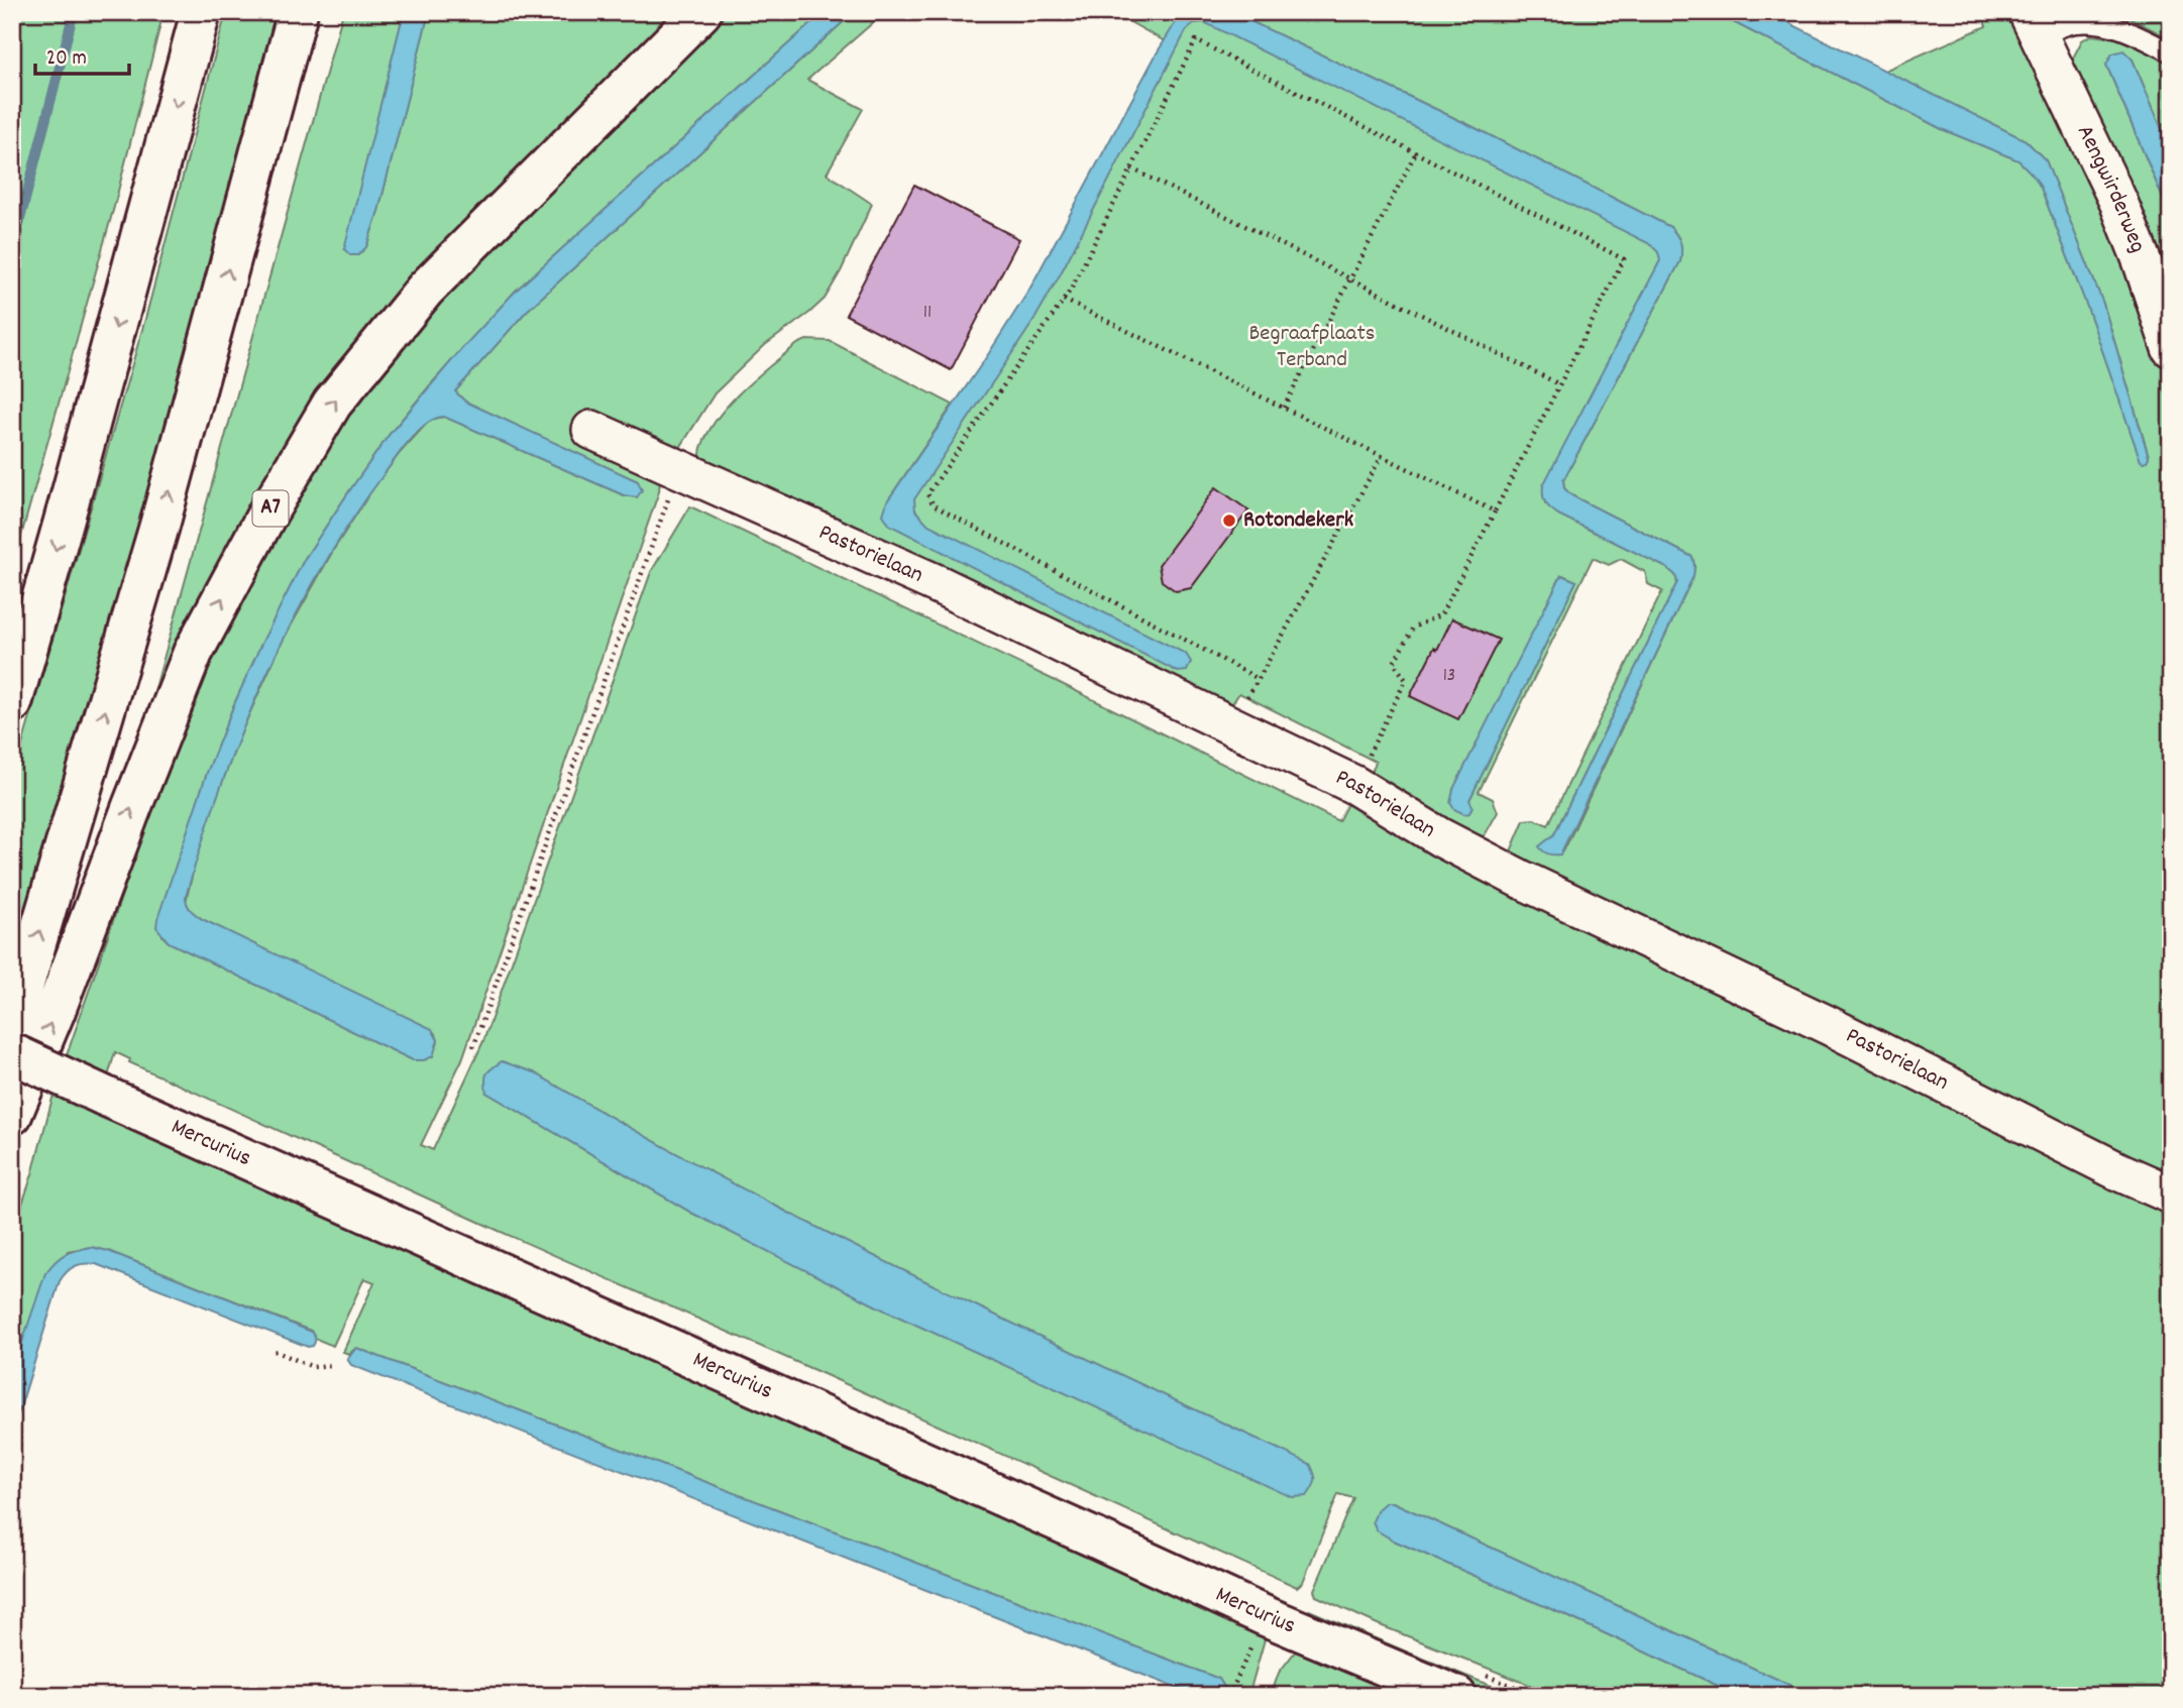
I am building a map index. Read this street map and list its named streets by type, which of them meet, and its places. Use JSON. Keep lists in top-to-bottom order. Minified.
{"streets":{"main road":["A7","Mercurius"],"street":["Aengwirderweg","Pastorielaan"]},"parks":["Begraafplaats Terband"],"places":["Rotondekerk"],"house_numbers":["11","13"],"scale_bar":"20 m"}
